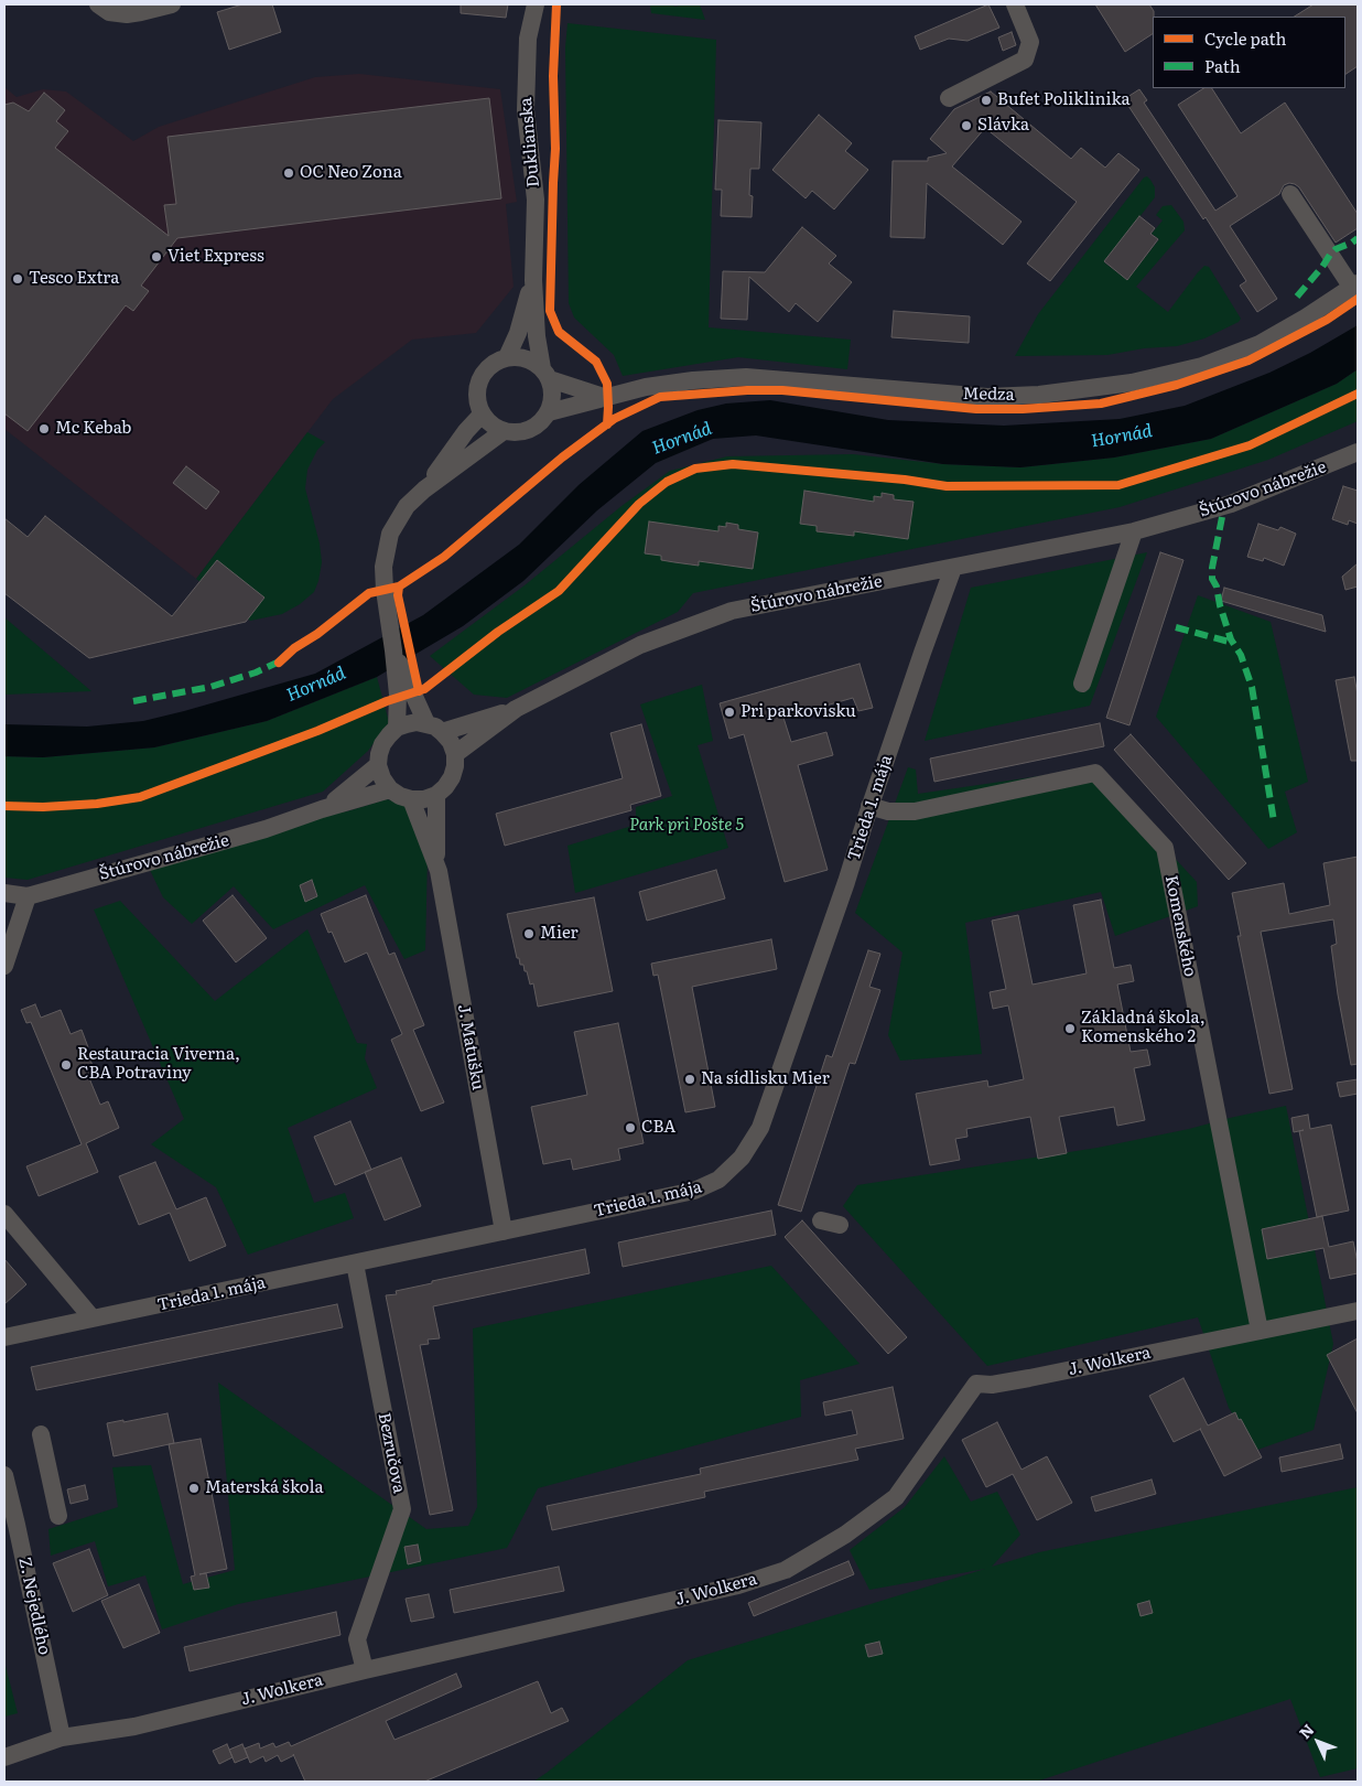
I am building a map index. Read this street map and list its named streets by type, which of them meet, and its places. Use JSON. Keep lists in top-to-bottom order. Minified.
{"streets":{"street":["Duklianska","Medza","Štúrovo nábrežie","Trieda 1. mája","Komenského","J. Matušku","J. Wolkera","Bezručova","Z. Nejedlého"]},"crossings":[["Štúrovo nábrežie","Trieda 1. mája"],["Trieda 1. mája","Komenského"],["Trieda 1. mája","J. Matušku"],["Trieda 1. mája","Bezručova"],["Komenského","J. Wolkera"],["J. Wolkera","Bezručova"],["J. Wolkera","Z. Nejedlého"]],"water":["Hornád"],"parks":["Park pri Pošte 5"],"places":["Bufet Poliklinika","Slávka","OC Neo Zona","Viet Express","Tesco Extra","Mc Kebab","Pri parkovisku","Mier","Základná škola, Komenského 2","Restauracia Viverna, CBA Potraviny","Na sídlisku Mier","CBA","Materská škola"],"legend":["Cycle path","Path"],"north":"top left"}
